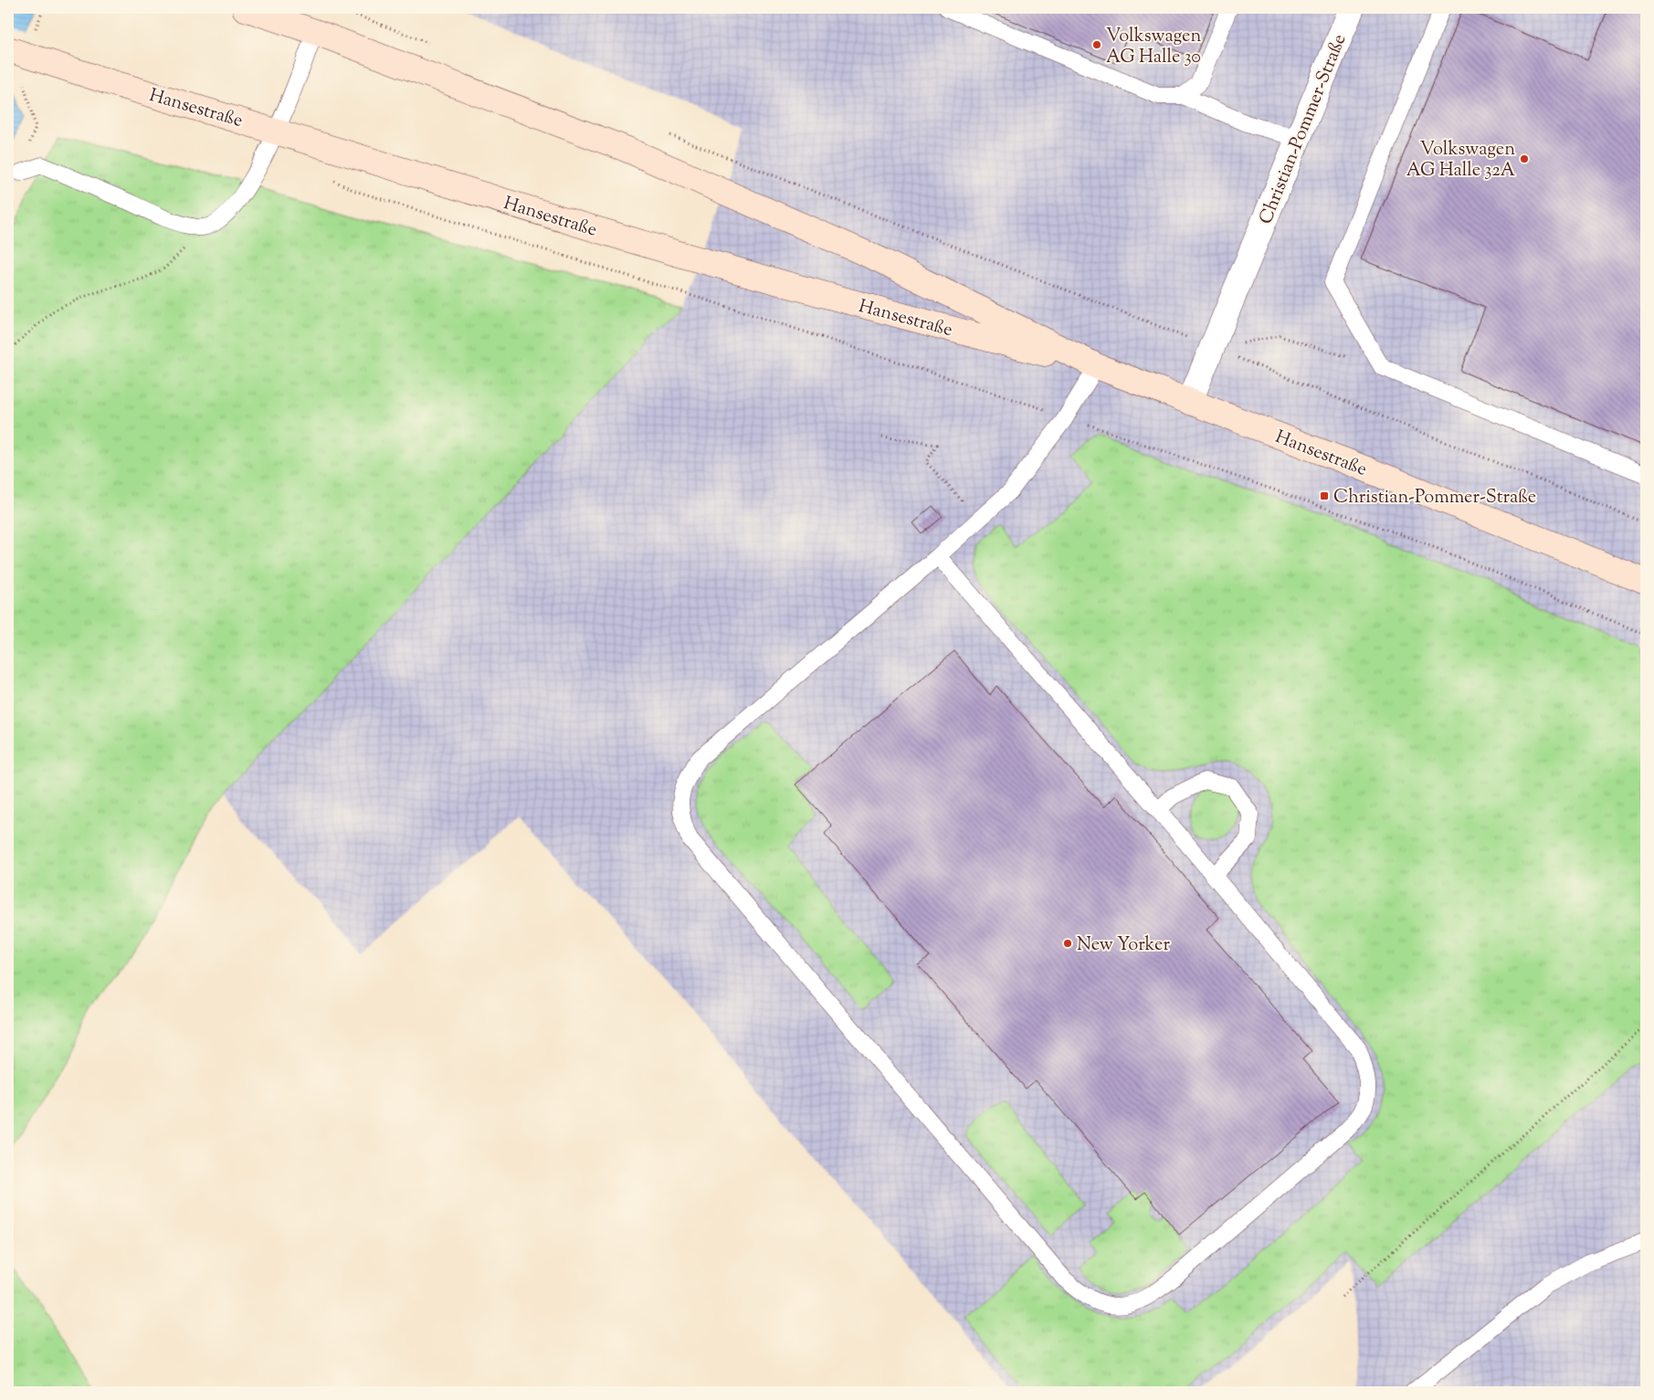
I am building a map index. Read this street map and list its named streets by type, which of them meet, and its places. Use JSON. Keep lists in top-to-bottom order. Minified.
{"streets":{"main road":["Hansestraße"],"street":["Christian-Pommer-Straße"]},"crossings":[["Hansestraße","Christian-Pommer-Straße"]],"places":{"other":["Volkswagen AG Halle 30","Volkswagen AG Halle 32A","New Yorker"],"transit":["Christian-Pommer-Straße"]}}
